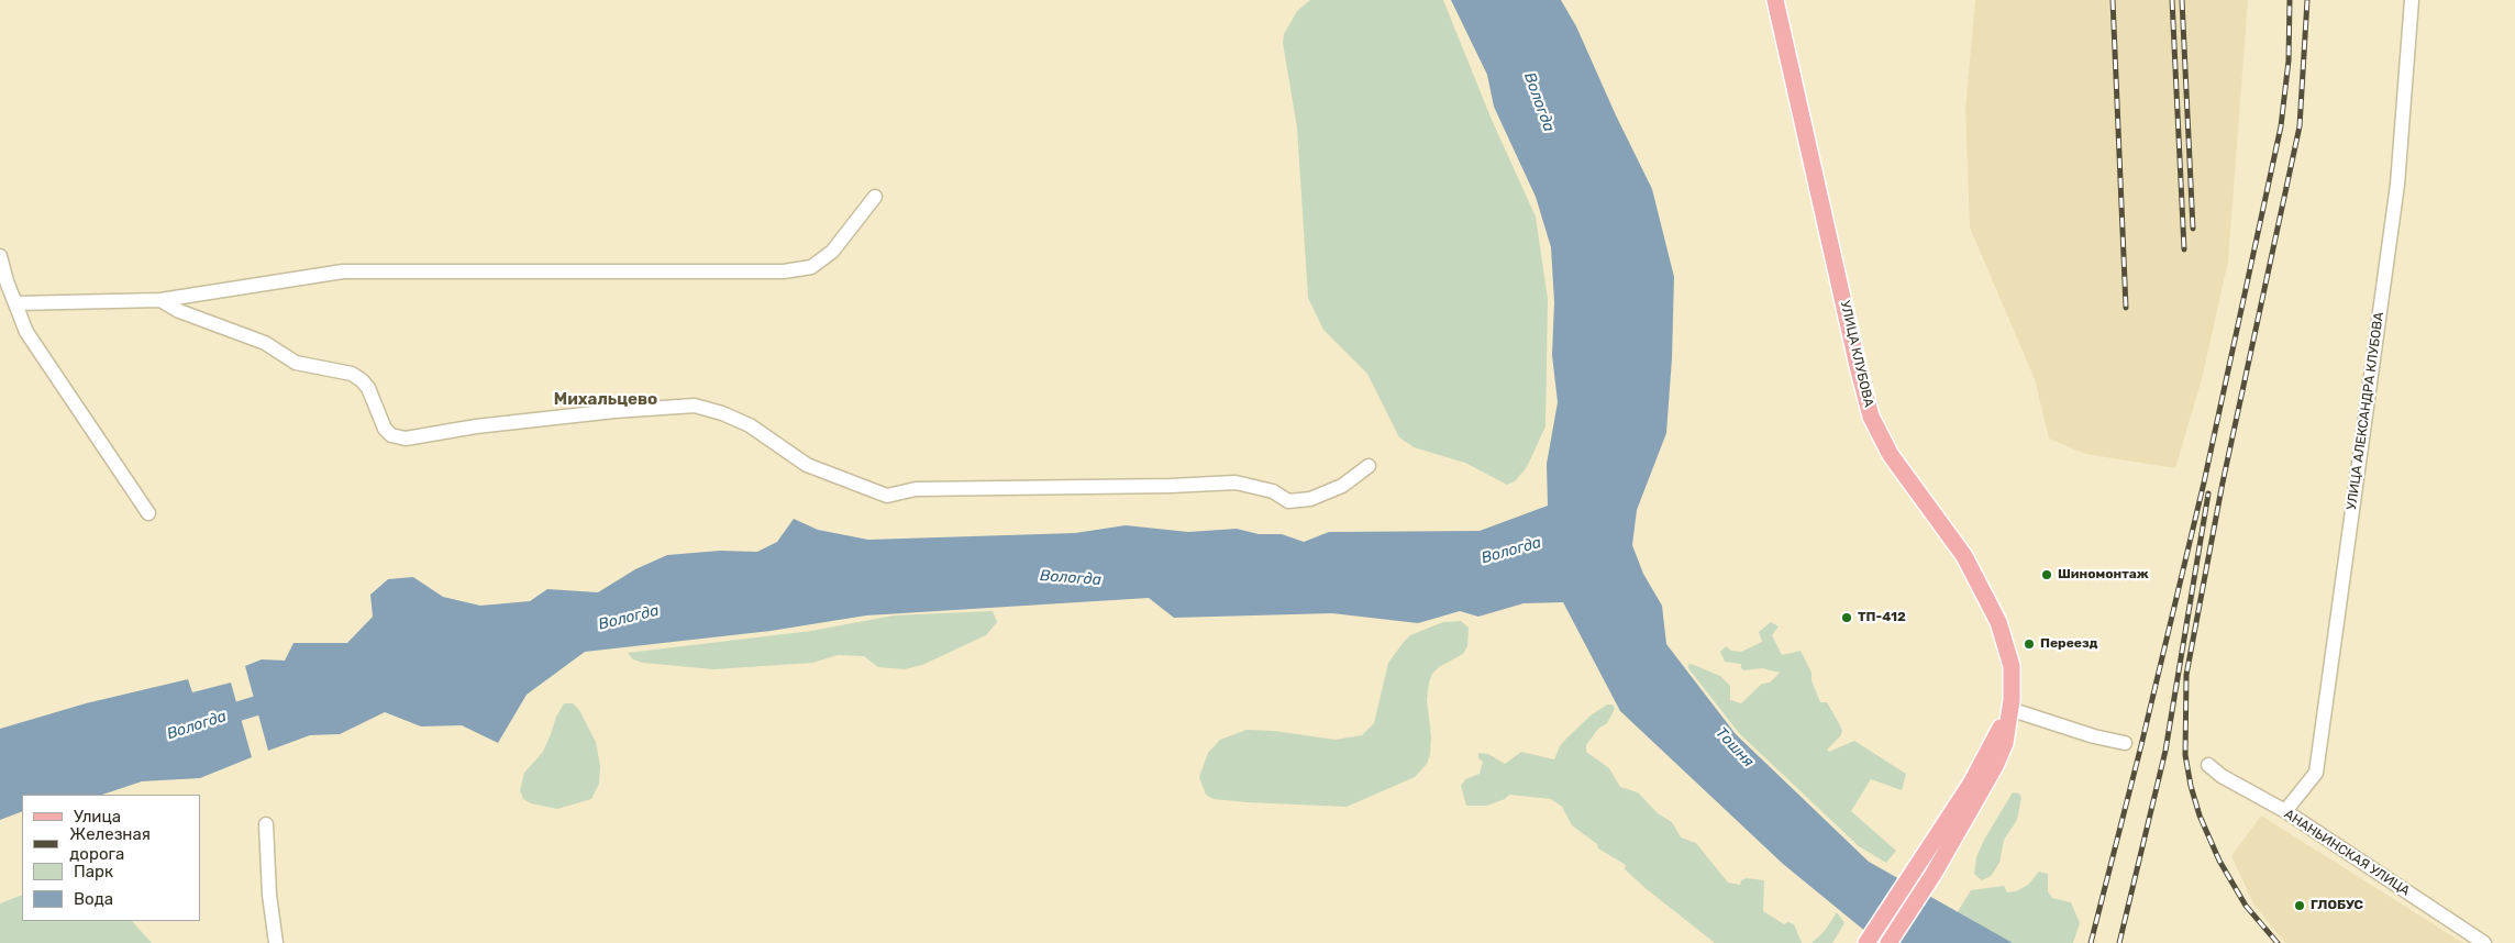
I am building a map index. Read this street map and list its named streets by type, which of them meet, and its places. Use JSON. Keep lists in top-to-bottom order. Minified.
{"streets":{"main road":["УЛИЦА КЛУБОВА"],"street":["УЛИЦА АЛЕКСАНДРА КЛУБОВА","АНАНЬИНСКАЯ УЛИЦА"]},"crossings":[["УЛИЦА АЛЕКСАНДРА КЛУБОВА","АНАНЬИНСКАЯ УЛИЦА"]],"districts":["Михальцево"],"water":["Вологда","Тошня"],"places":["Шиномонтаж","ТП-412","Переезд","ГЛОБУС"],"legend":["Улица","Железная дорога","Парк","Вода"]}
